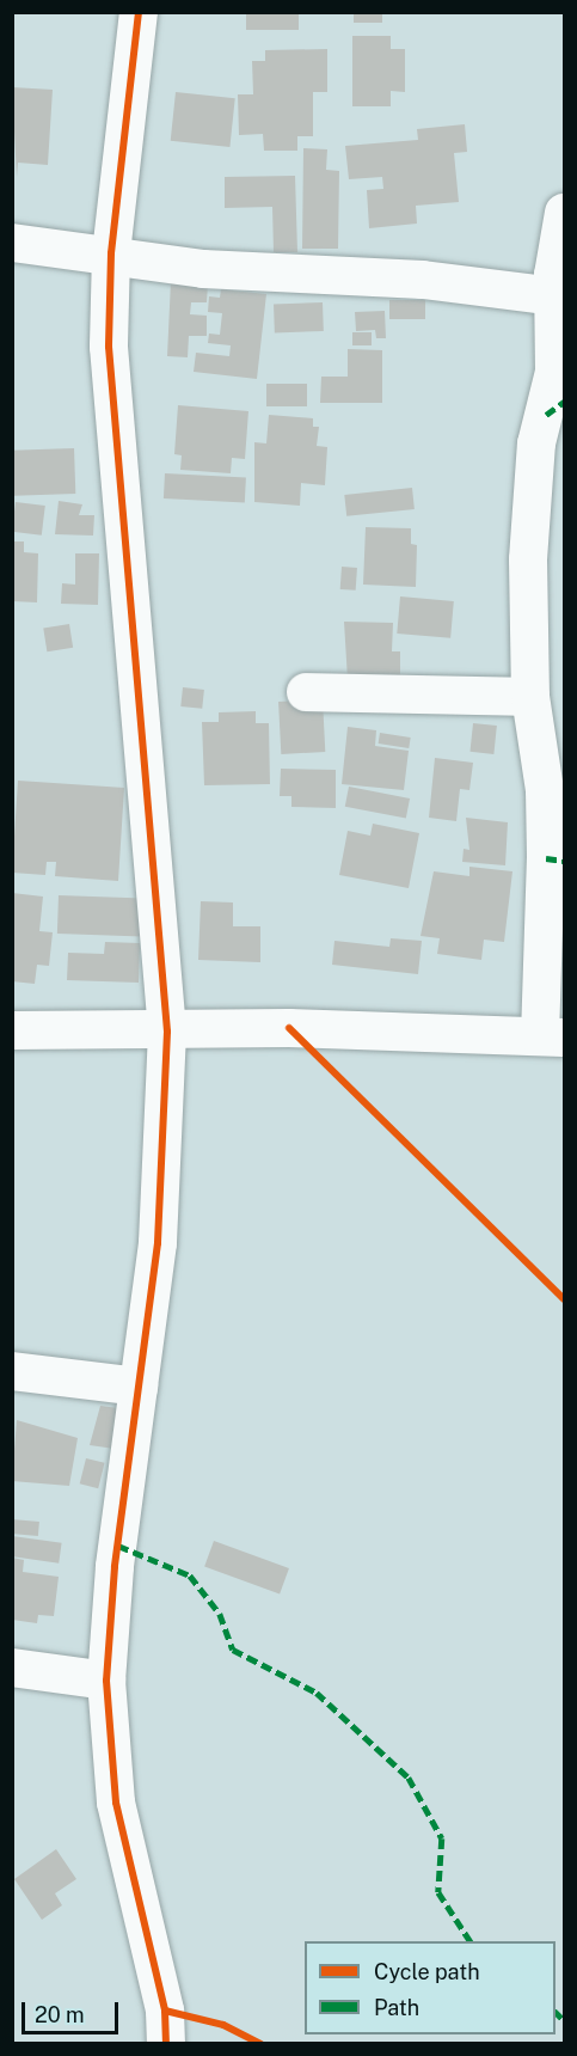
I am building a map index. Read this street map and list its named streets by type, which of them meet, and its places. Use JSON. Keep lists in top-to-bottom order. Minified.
{"legend":["Cycle path","Path"],"scale_bar":"20 m"}
